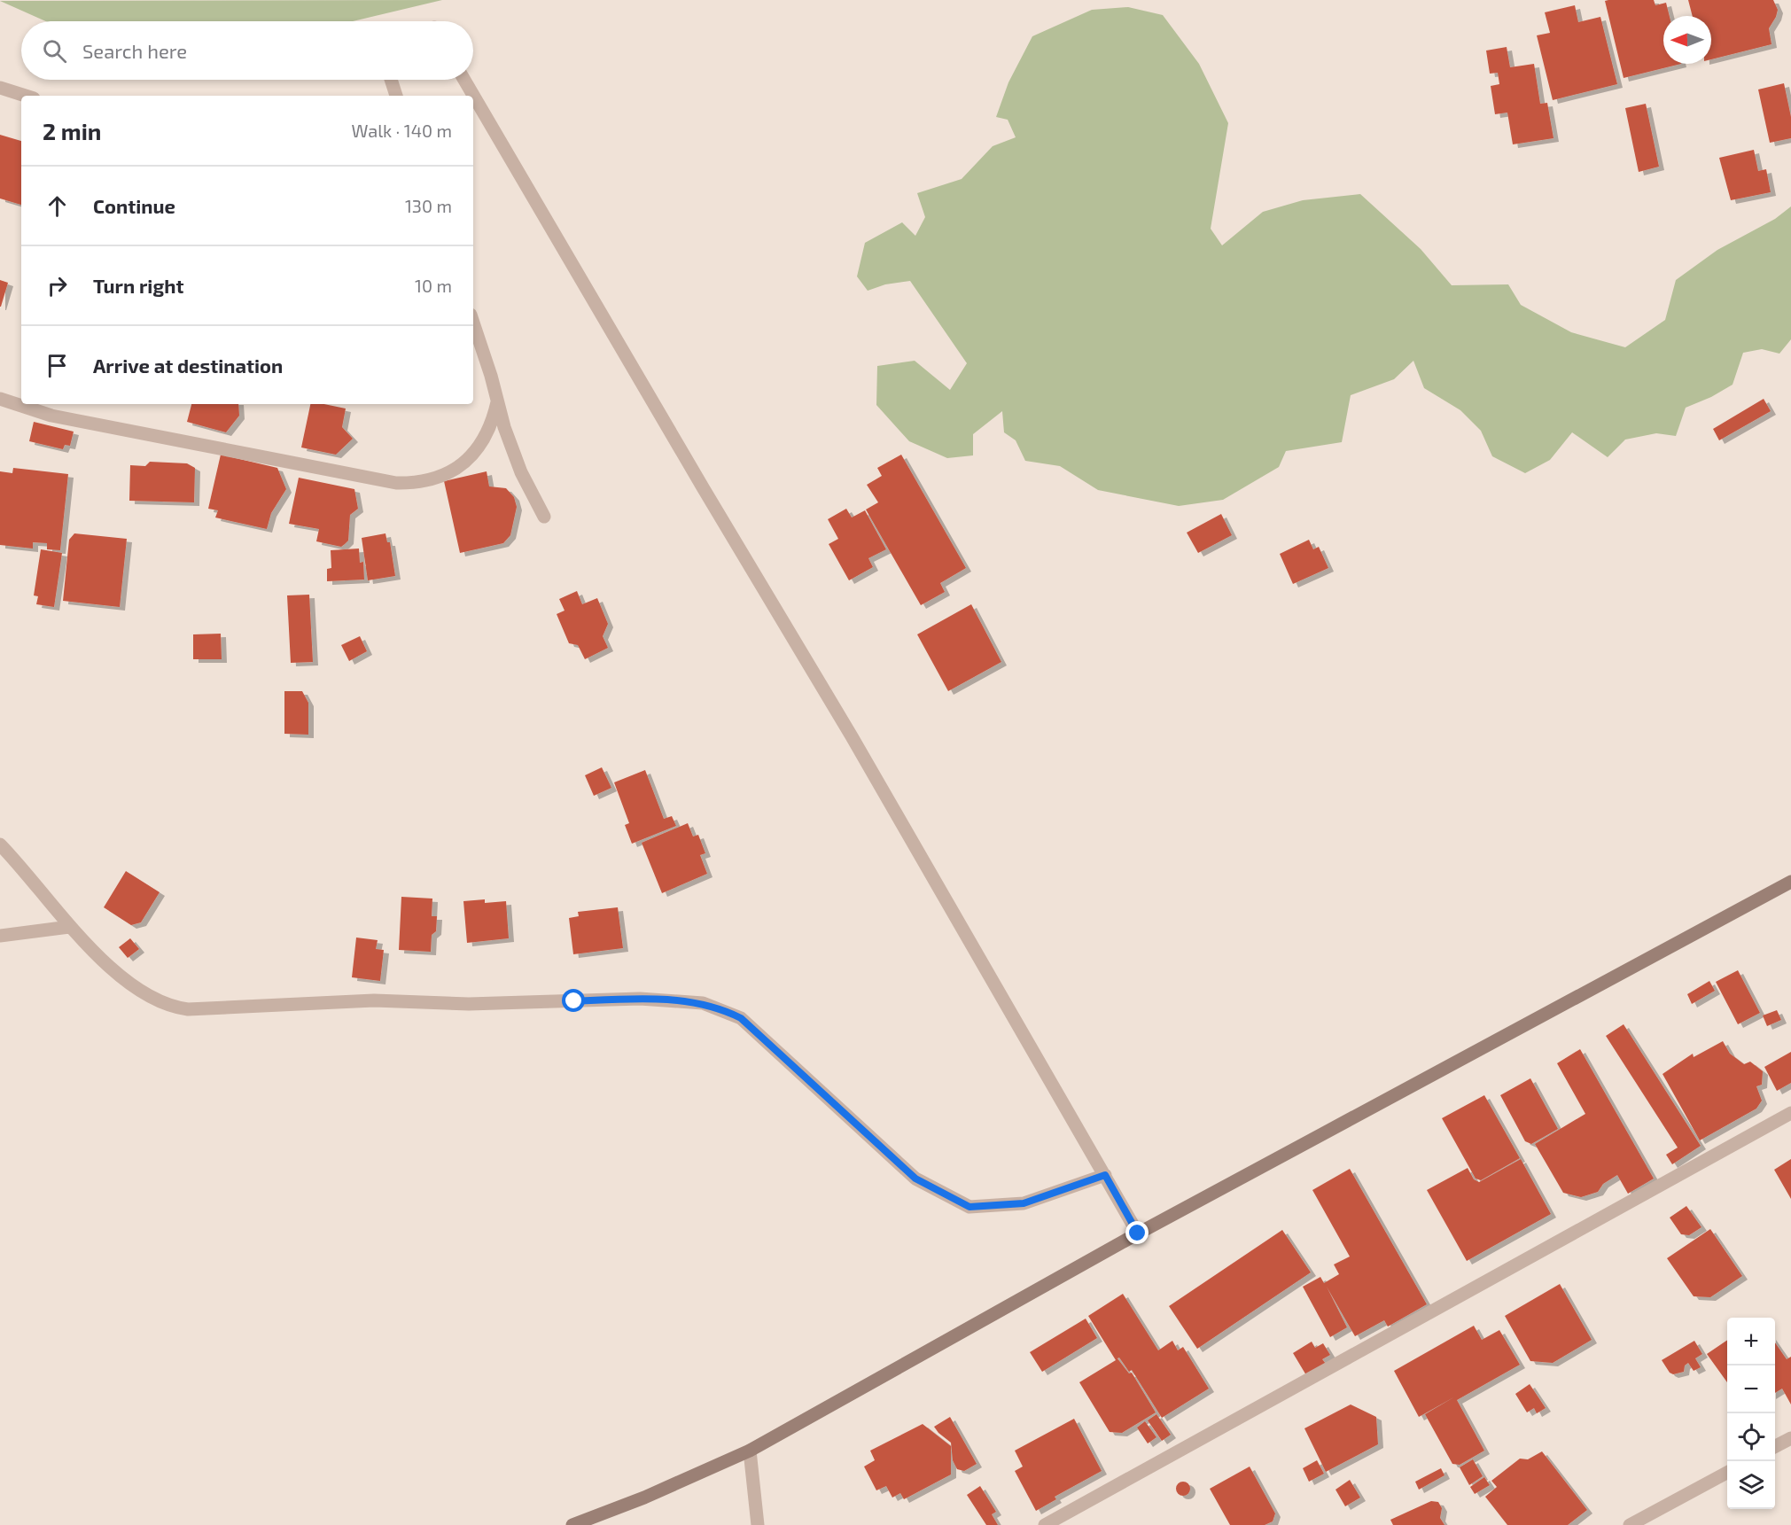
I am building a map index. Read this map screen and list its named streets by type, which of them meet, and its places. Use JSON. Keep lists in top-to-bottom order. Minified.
{"north":"left","page":{"search":"Search here","heading":["2 min","Walk · 140 m"],"list":[["Continue","130 m"],["Turn right","10 m"],"Arrive at destination"],"map_buttons":["+","−"]}}
